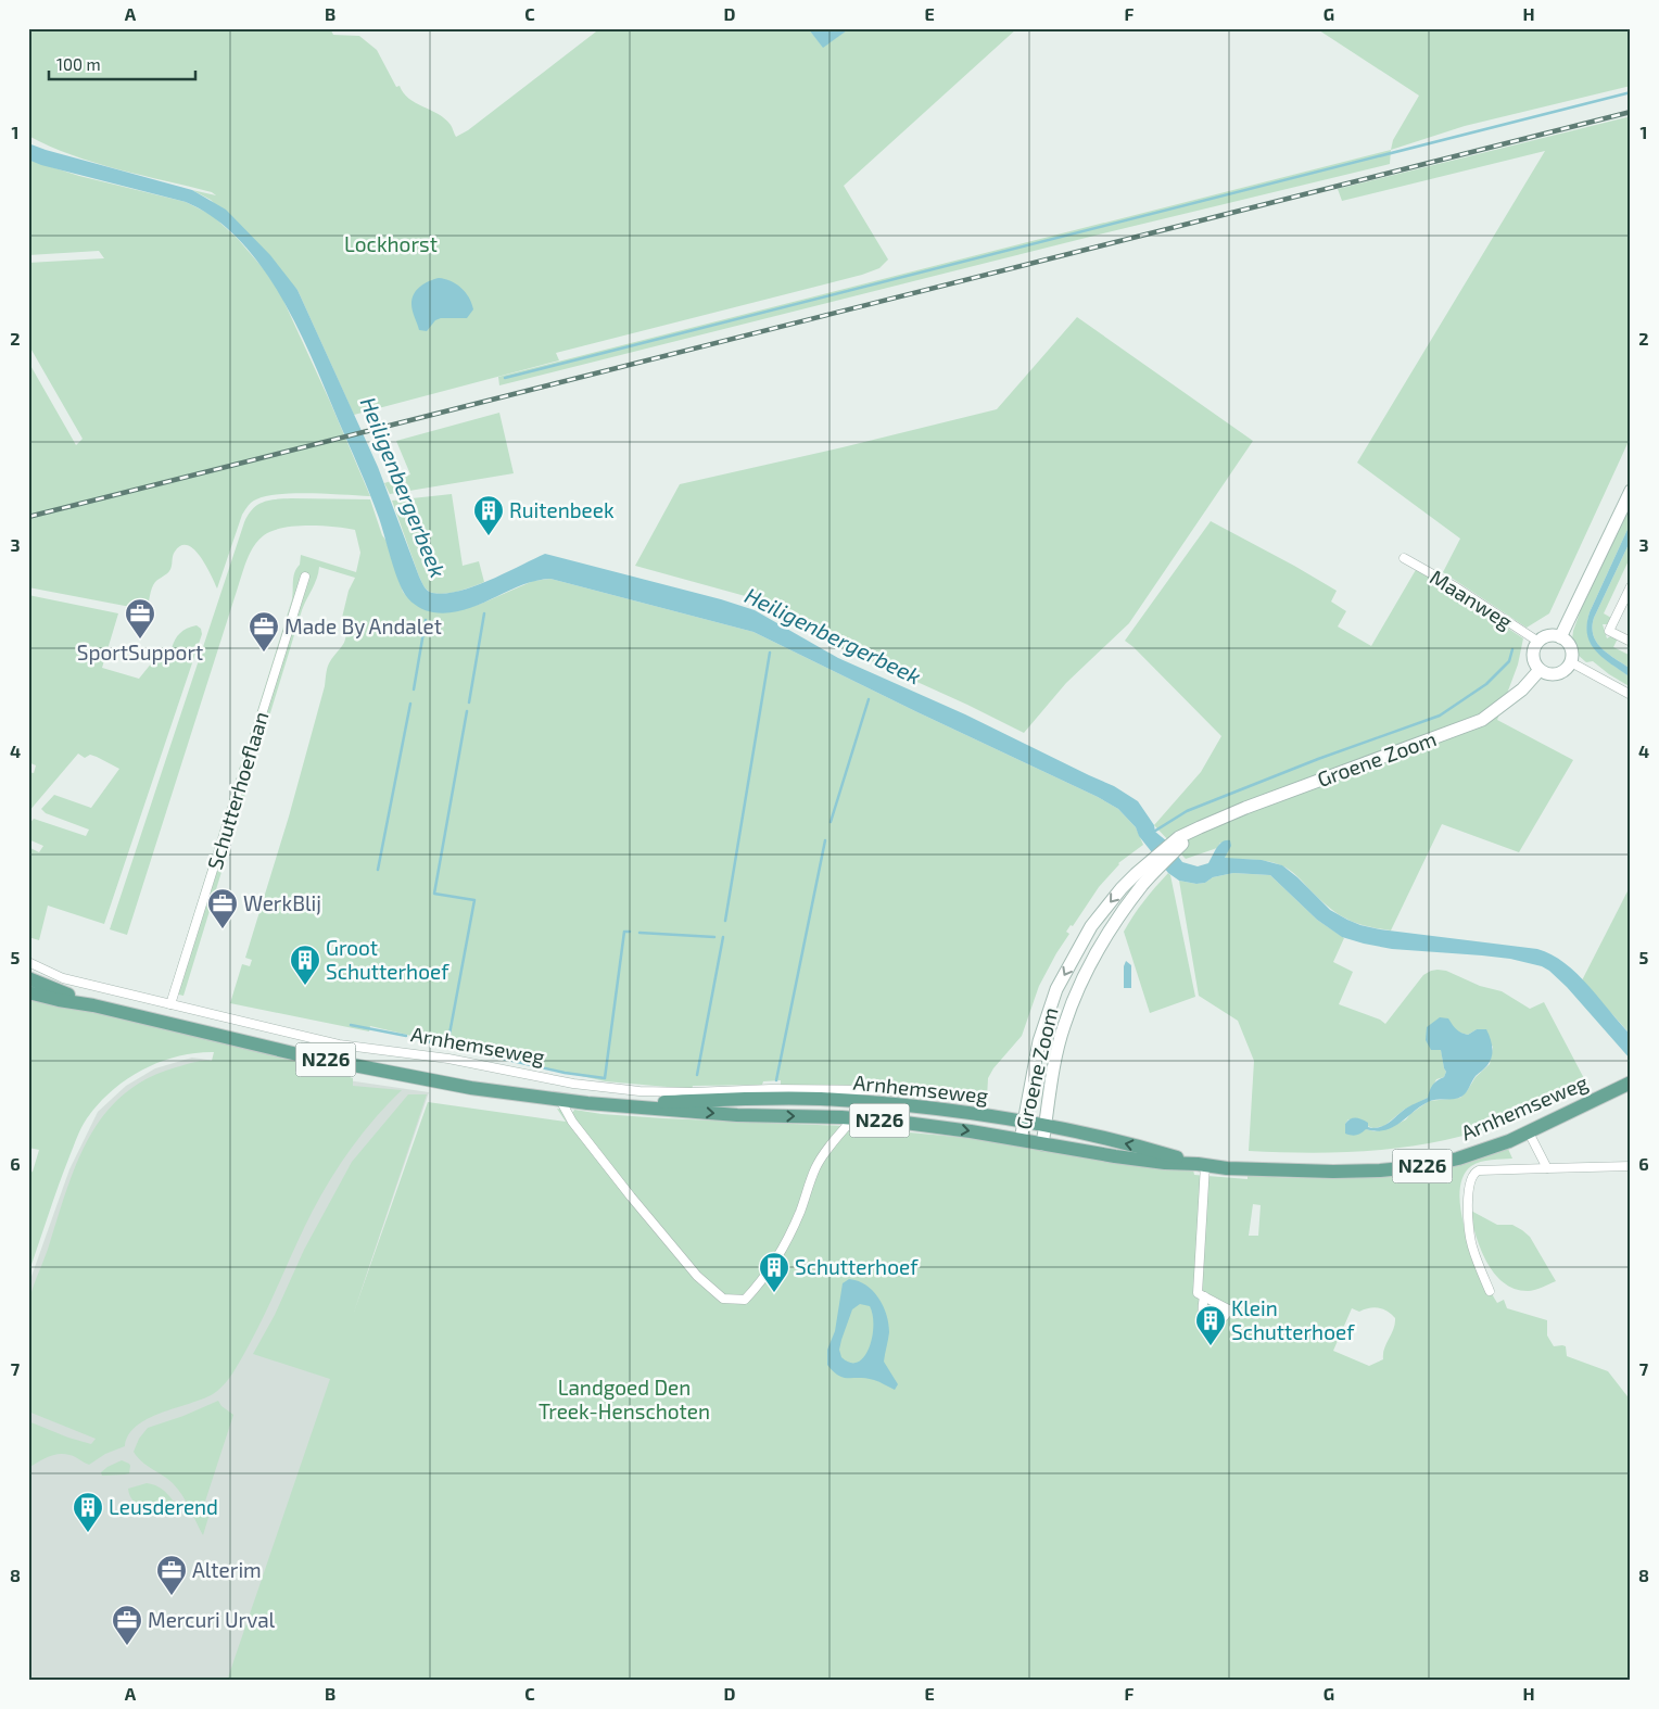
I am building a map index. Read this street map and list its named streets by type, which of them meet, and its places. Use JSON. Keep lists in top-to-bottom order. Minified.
{"streets":{"main road":["Groene Zoom","Arnhemseweg","N226"],"street":["Maanweg","Schutterhoeflaan"]},"crossings":[["Maanweg","Groene Zoom"],["Groene Zoom","Arnhemseweg"],["Schutterhoeflaan","Arnhemseweg"]],"water":["Heiligenbergerbeek"],"parks":["Lockhorst","Landgoed Den Treek-Henschoten"],"places":{"building":["Ruitenbeek","Groot Schutterhoef","Schutterhoef","Klein Schutterhoef","Leusderend"],"office":["SportSupport","Made By Andalet","WerkBlij","Alterim","Mercuri Urval"]},"scale_bar":"100 m","grid":{"columns":["A","B","C","D","E","F","G","H"],"rows":["1","2","3","4","5","6","7","8"]}}
